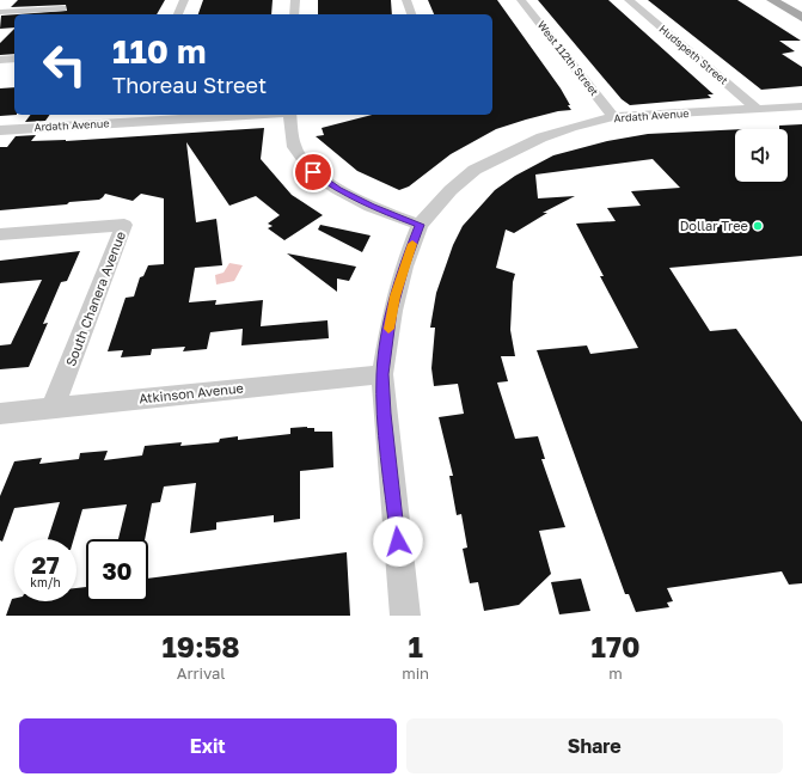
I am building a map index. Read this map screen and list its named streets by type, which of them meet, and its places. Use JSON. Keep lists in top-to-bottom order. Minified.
{"streets":{"street":["Hudspeth Street","West 112th Street","Ardath Avenue","South Chanera Avenue","Atkinson Avenue"]},"crossings":[["Hudspeth Street","Ardath Avenue"],["West 112th Street","Ardath Avenue"],["South Chanera Avenue","Atkinson Avenue"]],"places":["Dollar Tree"],"page":{"turn":["110 m","Thoreau Street"],"speed":"27 km/h","limit":"30","eta":["19:58","Arrival","1","min","170","m"],"buttons":["Exit","Share"]}}
